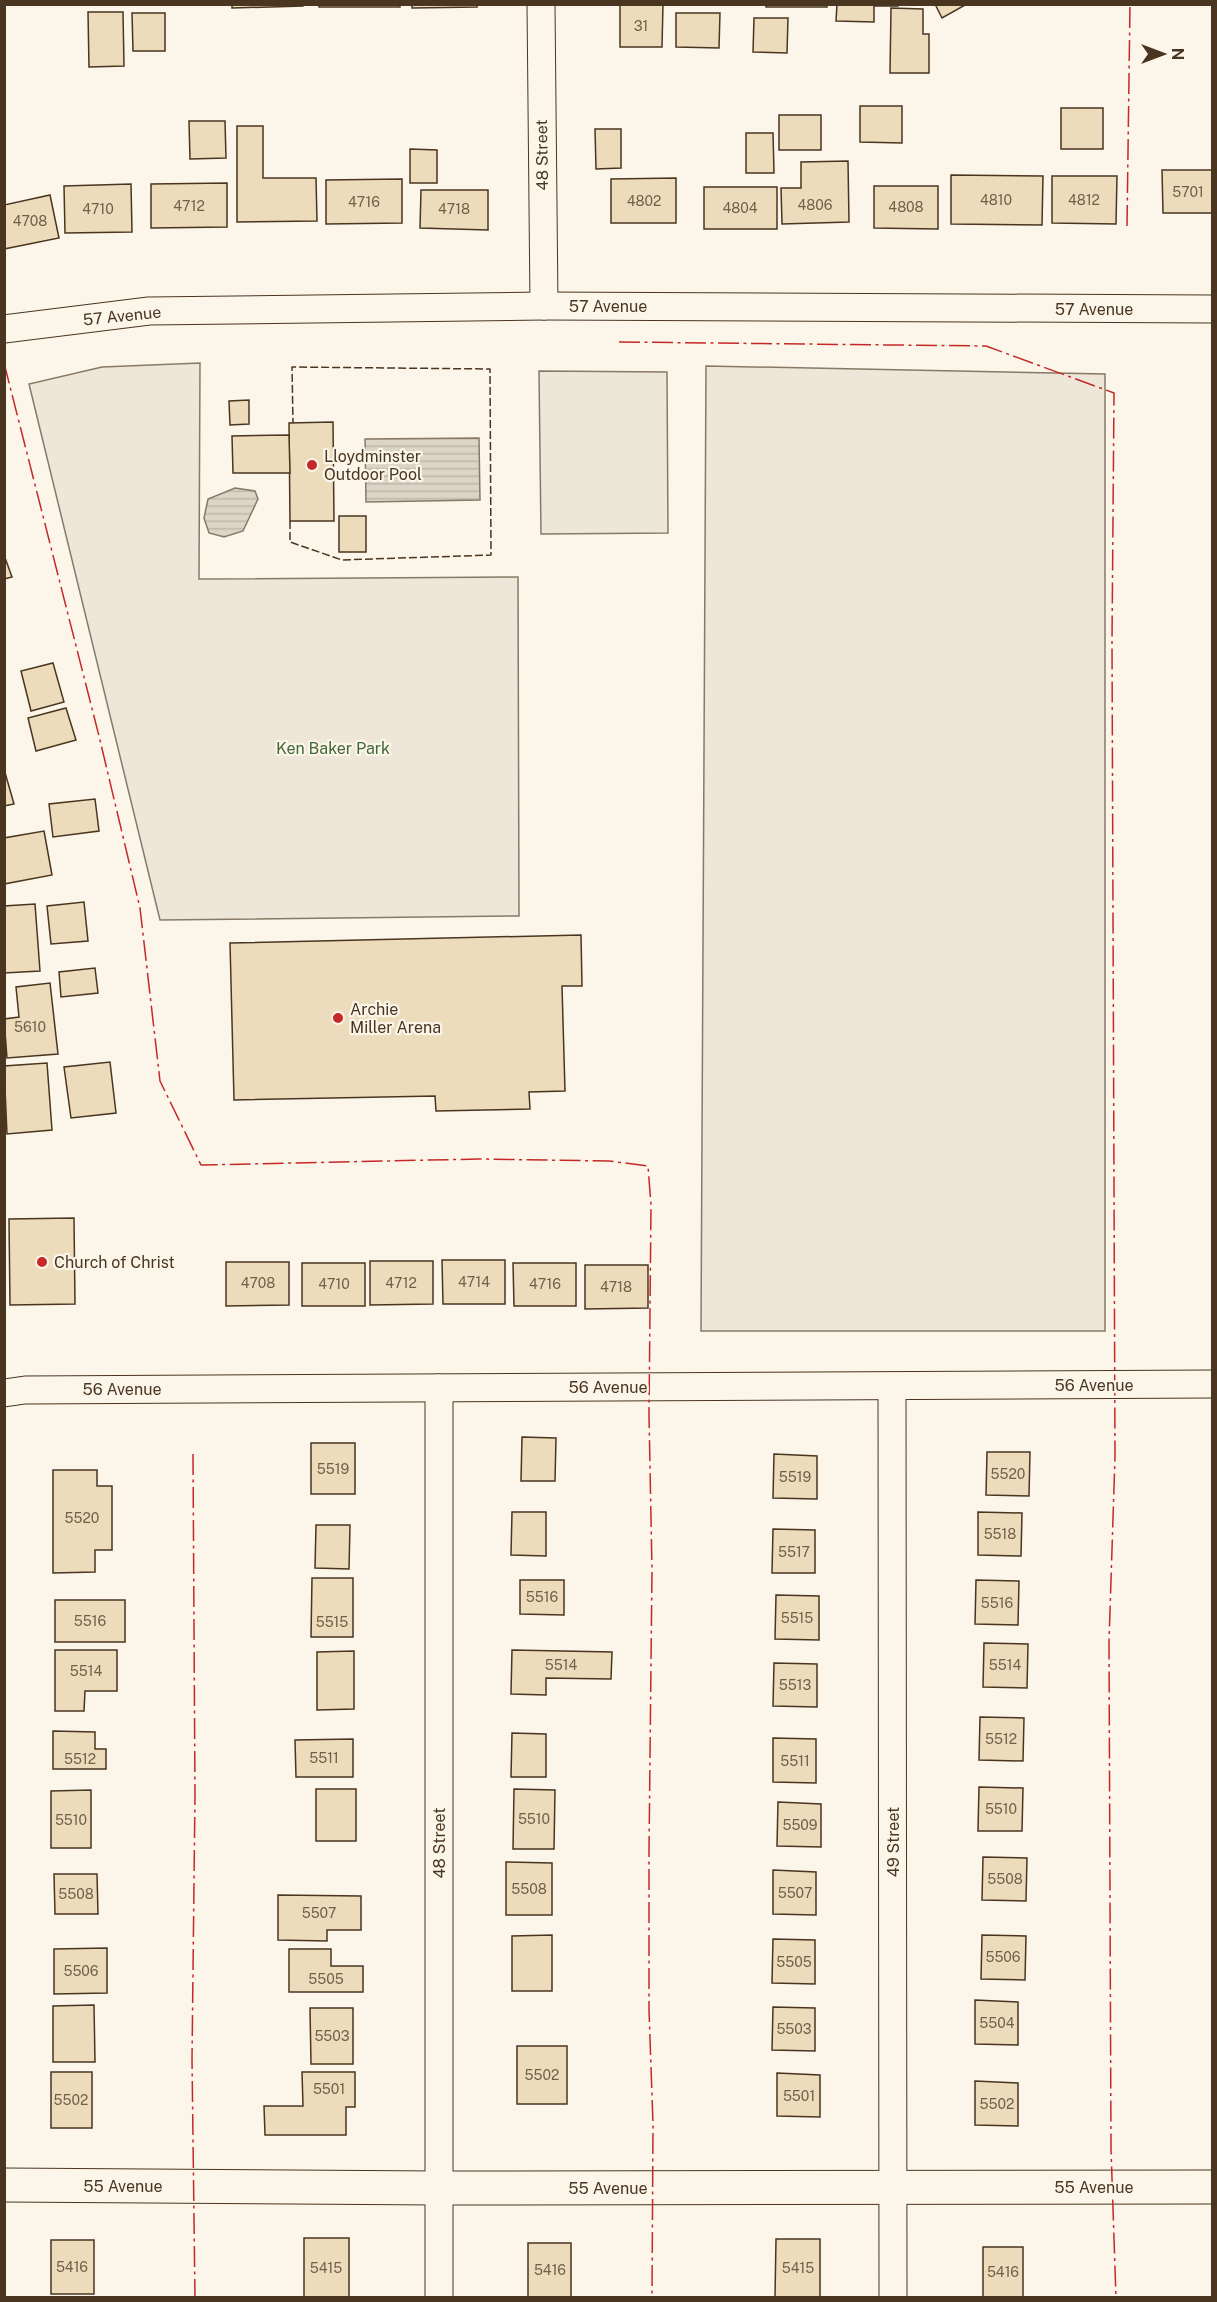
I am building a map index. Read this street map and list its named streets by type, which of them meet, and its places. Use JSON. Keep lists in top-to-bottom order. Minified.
{"streets":{"street":["48 Street","57 Avenue","56 Avenue","49 Street","55 Avenue"]},"crossings":[["48 Street","57 Avenue"],["48 Street","56 Avenue"],["48 Street","55 Avenue"],["56 Avenue","49 Street"],["49 Street","55 Avenue"]],"parks":["Ken Baker Park"],"places":["Lloydminster Outdoor Pool","Archie Miller Arena","Church of Christ"],"house_numbers":["31","5701","4810","4812","4802","4716","4806","4712","4808","4804","4710","4718","4708","5610","4714","4708","4712","4710","4716","4718","5519","5520","5519","5520","5518","5517","5516","5516","5515","5516","5515","5514","5514","5514","5513","5512","5511","5512","5511","5510","5510","5510","5509","5508","5508","5507","5508","5507","5506","5505","5506","5505","5504","5503","5503","5502","5501","5501","5502","5502","5416","5415","5415","5416","5416"],"north":"right"}
